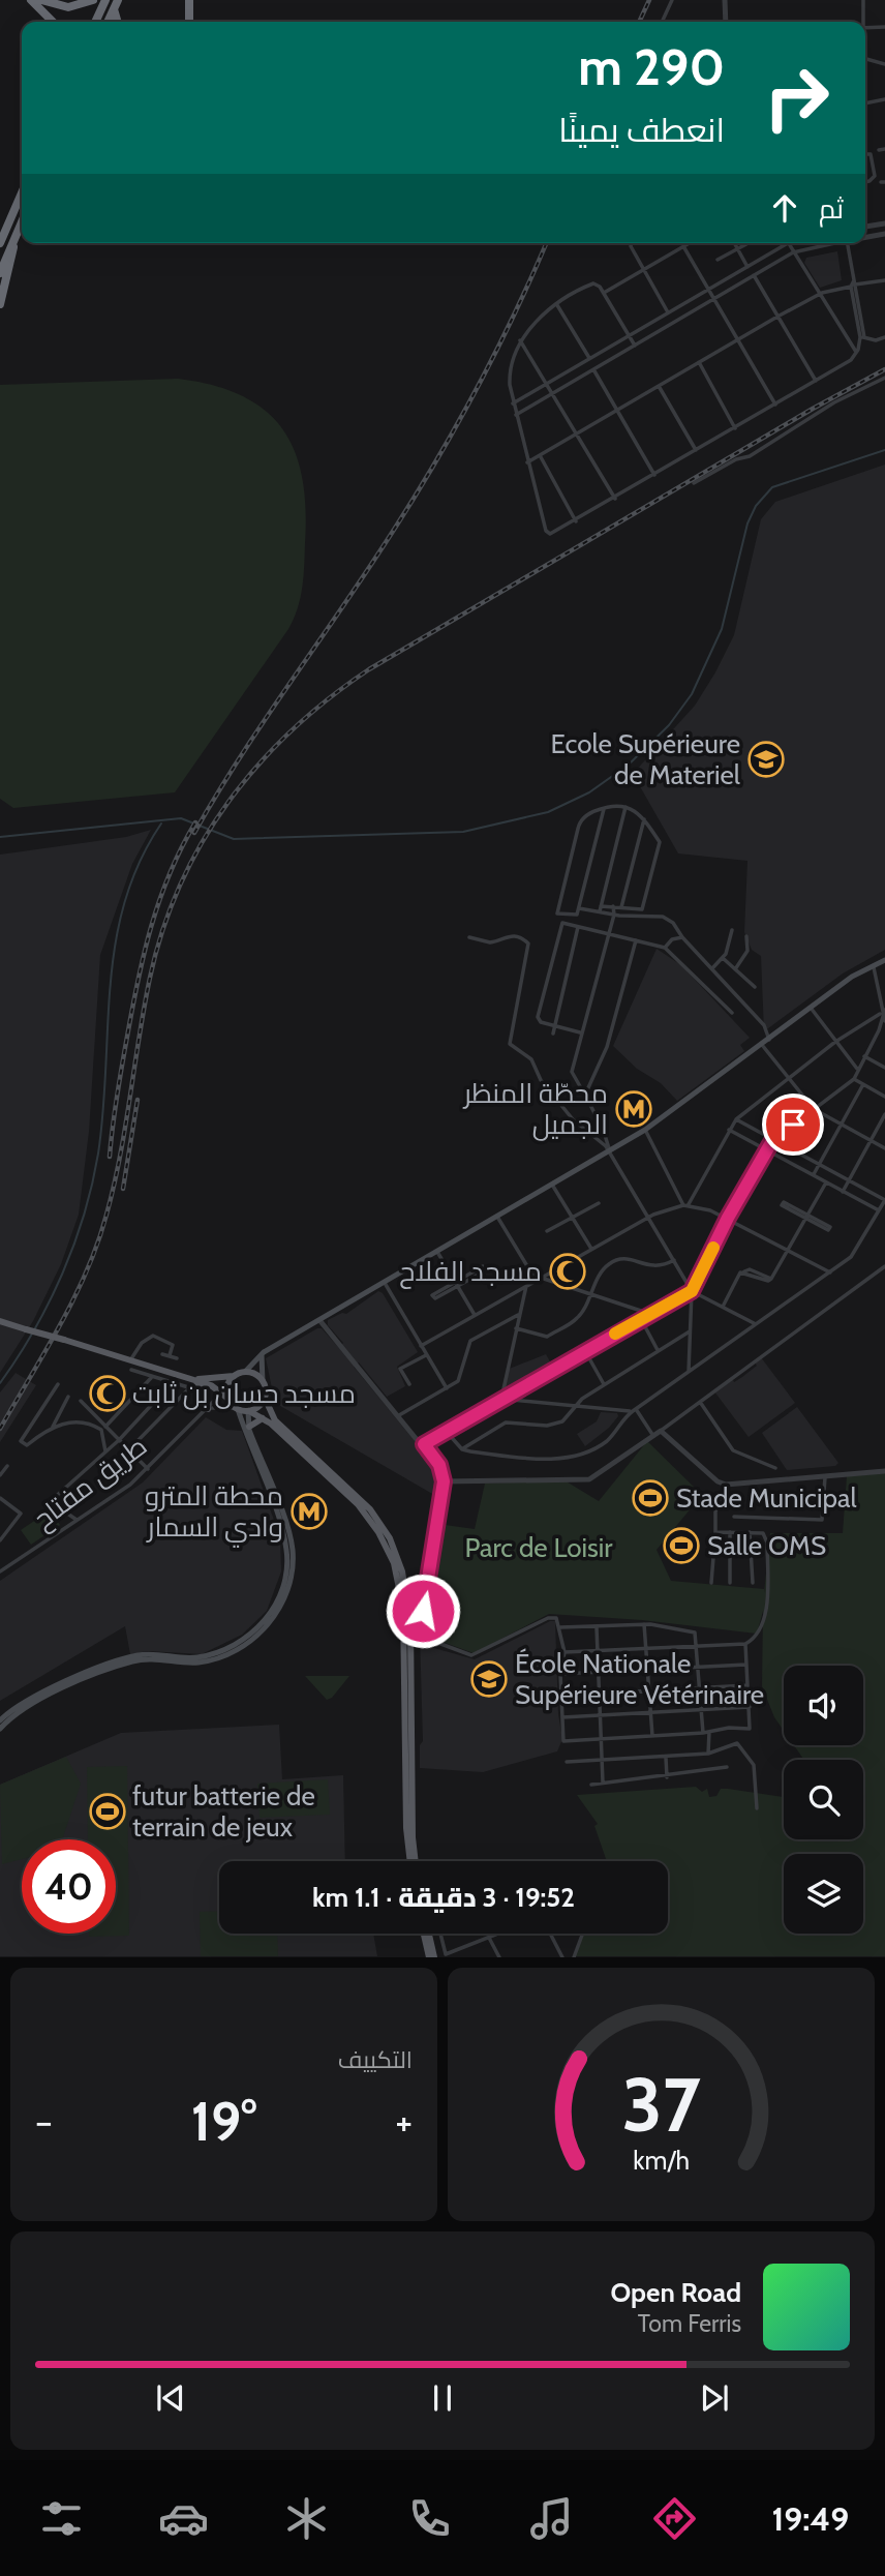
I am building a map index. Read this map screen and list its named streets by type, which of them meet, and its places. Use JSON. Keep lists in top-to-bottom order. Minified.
{"streets":{"street":["طريق مفتاح"]},"parks":["Parc de Loisir"],"places":{"school or university":["Ecole Supérieure de Materiel","École Nationale Supérieure Vétérinaire"],"metro station":["محطّة المنظر الجميل","محطة المترو وادي السمار"],"mosque":["مسجد الفلاح","مسجد حسان بن ثابت"],"sports":["Stade Municipal","Salle OMS","futur batterie de terrain de jeux"]},"page":{"turn":["290 m","انعطف يمينًا"],"then":"ثم","limit":"40","trip":"19:52 · 3 دقيقة · 1.1 km","tile":"التكييف","heat":["−","19°","+"],"song":["Open Road","Tom Ferris"],"tabs":"19:49","gauge":["37","km/h"]}}
